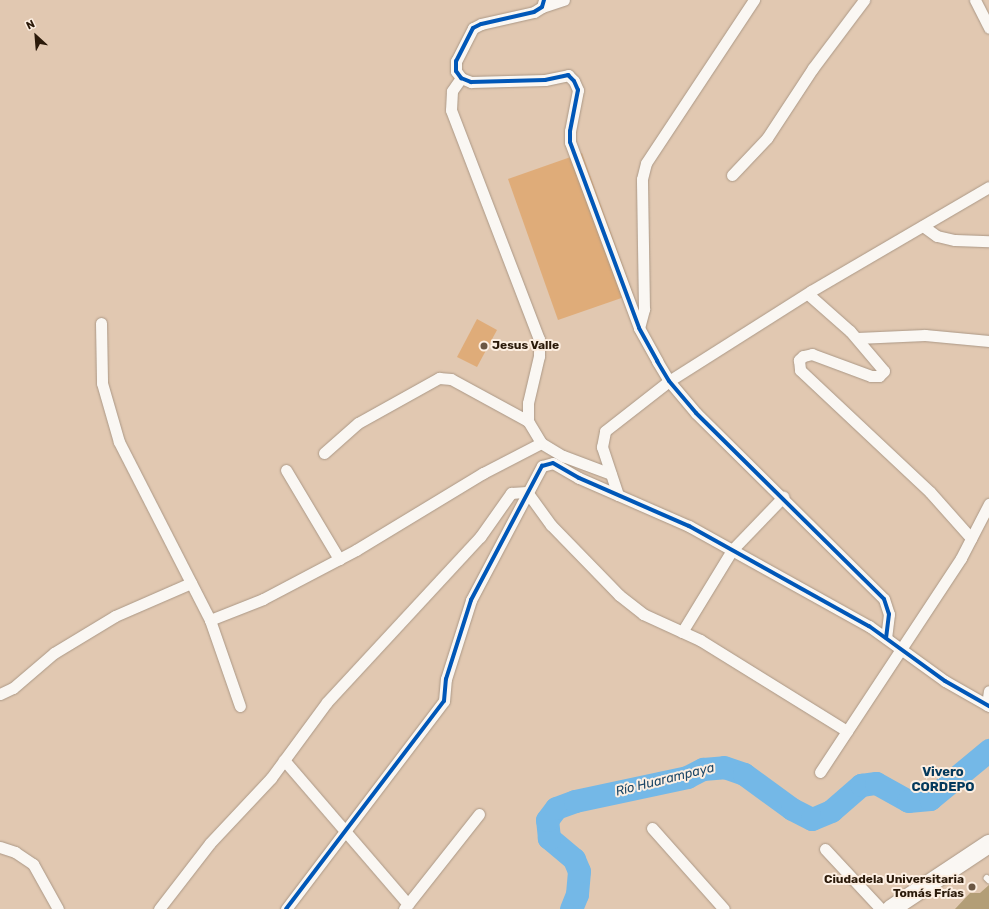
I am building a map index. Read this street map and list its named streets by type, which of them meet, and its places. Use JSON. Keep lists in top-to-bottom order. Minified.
{"districts":["Vivero CORDEPO"],"water":["Río Huarampaya"],"places":["Jesus Valle","Ciudadela Universitaria Tomás Frías"],"north":"top left"}
